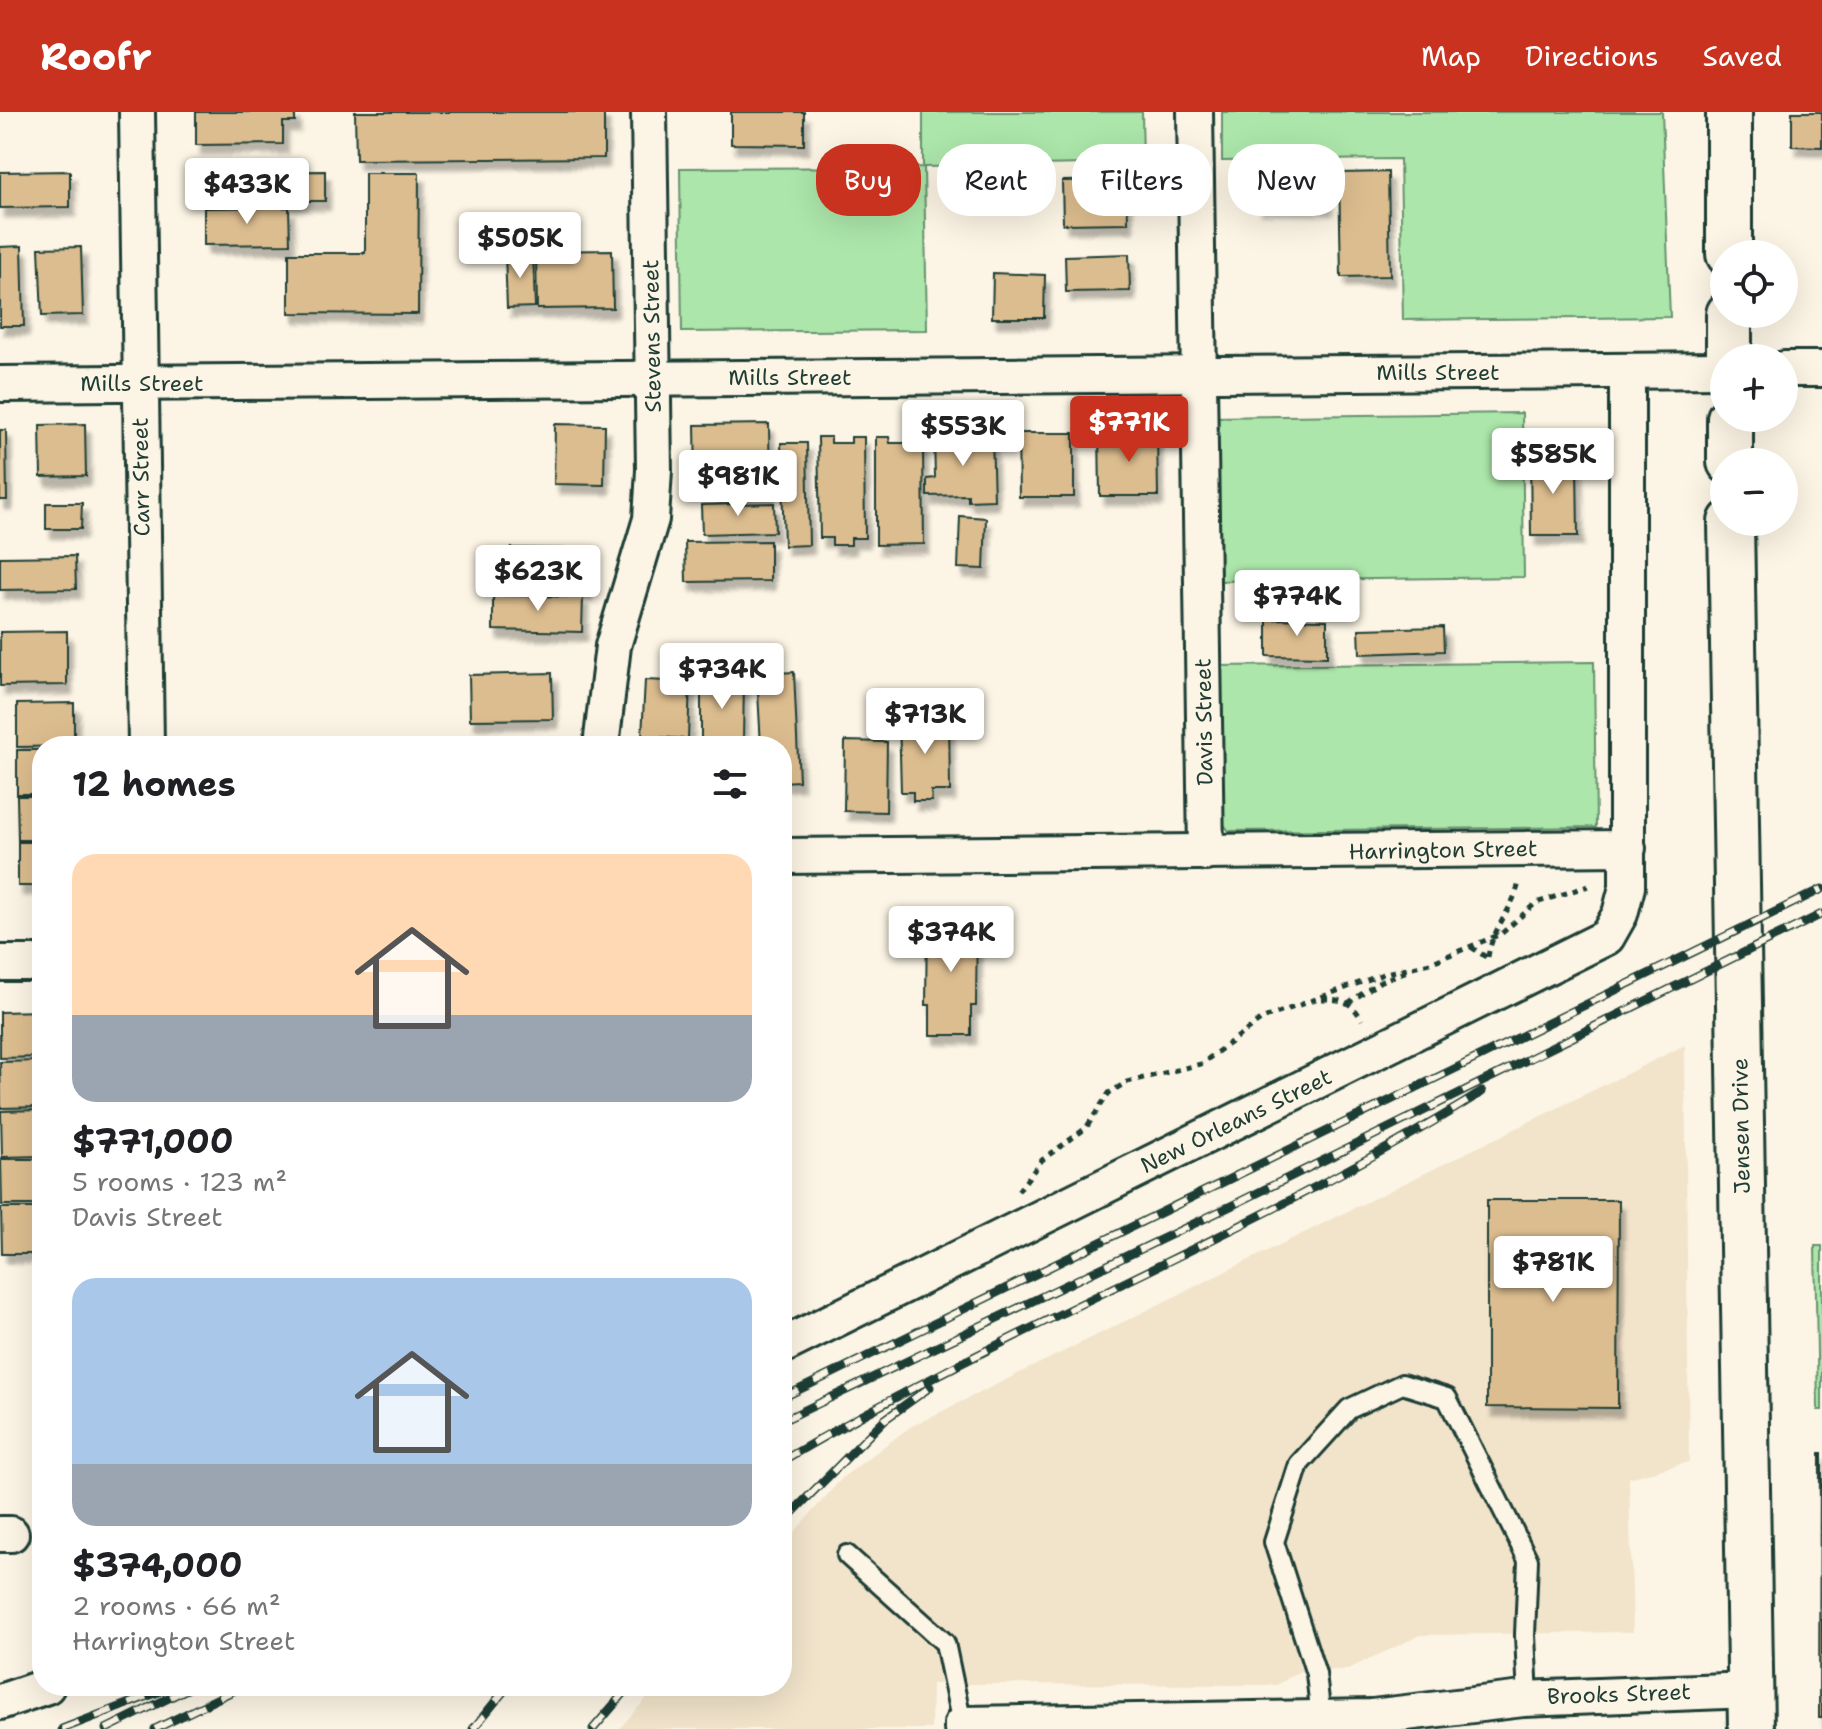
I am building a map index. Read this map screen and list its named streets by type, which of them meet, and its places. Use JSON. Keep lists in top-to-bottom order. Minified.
{"streets":{"main road":["Jensen Drive"],"street":["Stevens Street","Mills Street","Carr Street","Davis Street","Harrington Street","New Orleans Street","Brooks Street"]},"crossings":[["Stevens Street","Mills Street"],["Mills Street","Carr Street"],["Mills Street","Davis Street"],["Davis Street","Harrington Street"],["Harrington Street","New Orleans Street"],["Jensen Drive","Brooks Street"]],"page":{"header":"Roofr","nav":["Map","Directions","Saved"],"chip":["Buy","Rent","Filters","New"],"price":["$433K","$505K","$771K","$553K","$585K","$981K","$623K","$774K","$734K","$713K","$374K","$781K"],"map_buttons":["+","−"],"heading":"12 homes","list":[{"name":"$771,000","note":"5 rooms · 123 m² · Davis Street"},{"name":"$374,000","note":"2 rooms · 66 m² · Harrington Street"}]}}
